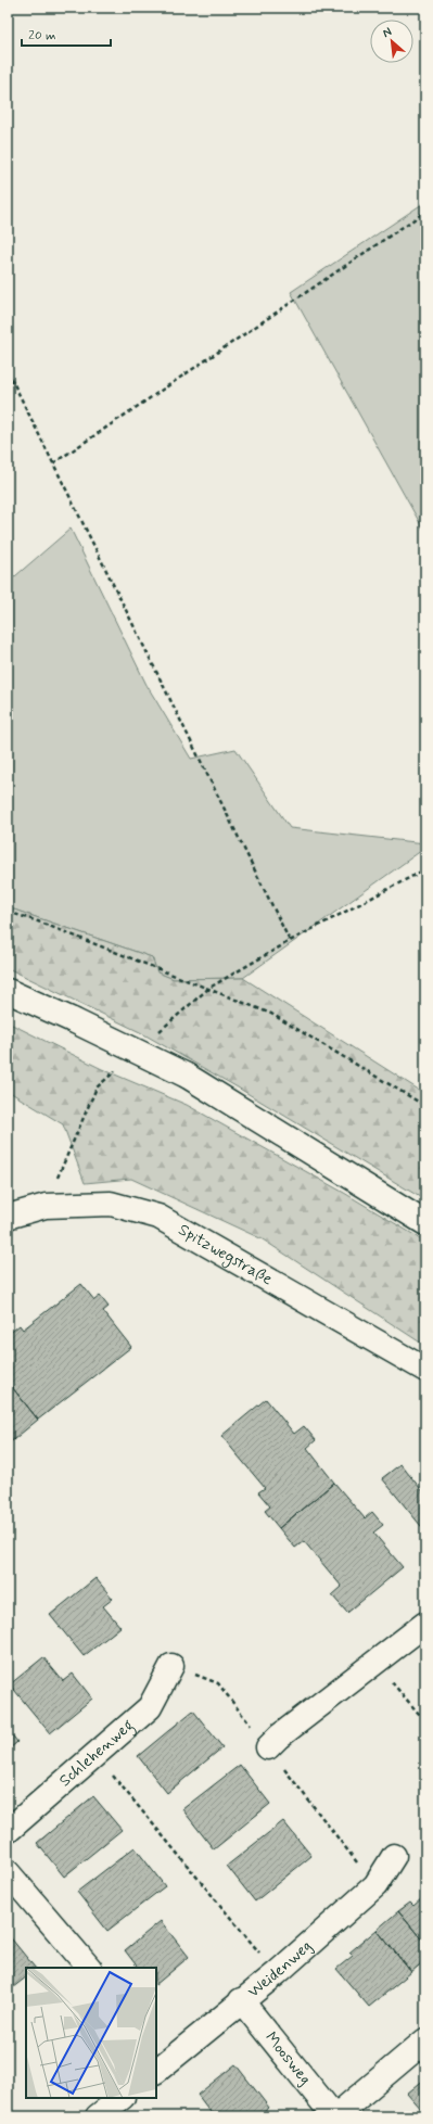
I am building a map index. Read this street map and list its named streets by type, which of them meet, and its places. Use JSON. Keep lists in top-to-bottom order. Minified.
{"streets":{"street":["Spitzwegstraße","Schlehenweg","Weidenweg","Moosweg"]},"crossings":[["Weidenweg","Moosweg"]],"scale_bar":"20 m","north":"top left"}
